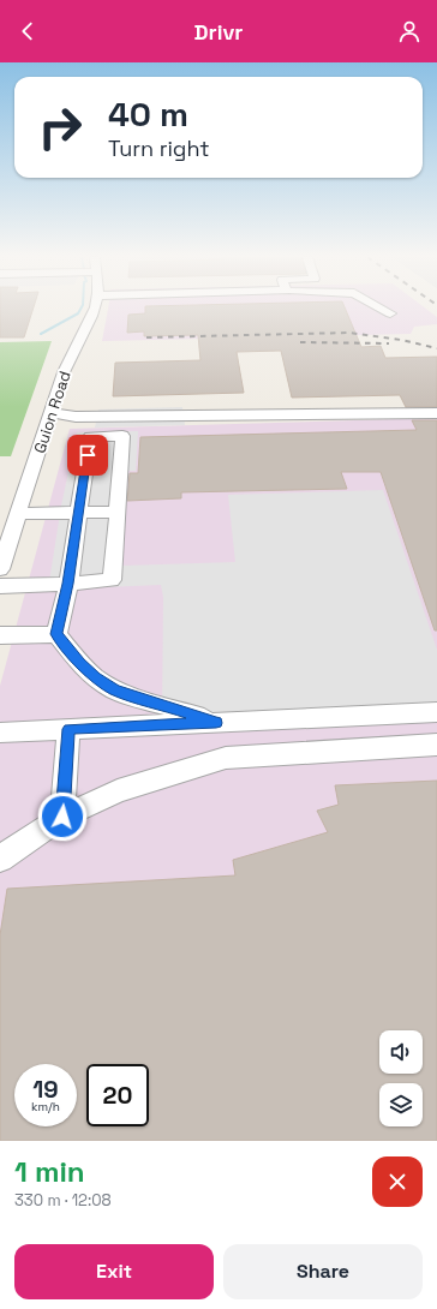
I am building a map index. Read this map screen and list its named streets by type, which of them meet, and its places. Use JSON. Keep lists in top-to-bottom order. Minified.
{"streets":{"street":["Guion Road"]},"page":{"header":"Drivr","turn":["40 m","Turn right"],"speed":"19 km/h","limit":"20","heading":["1 min","330 m · 12:08"],"buttons":["Exit","Share"]}}
